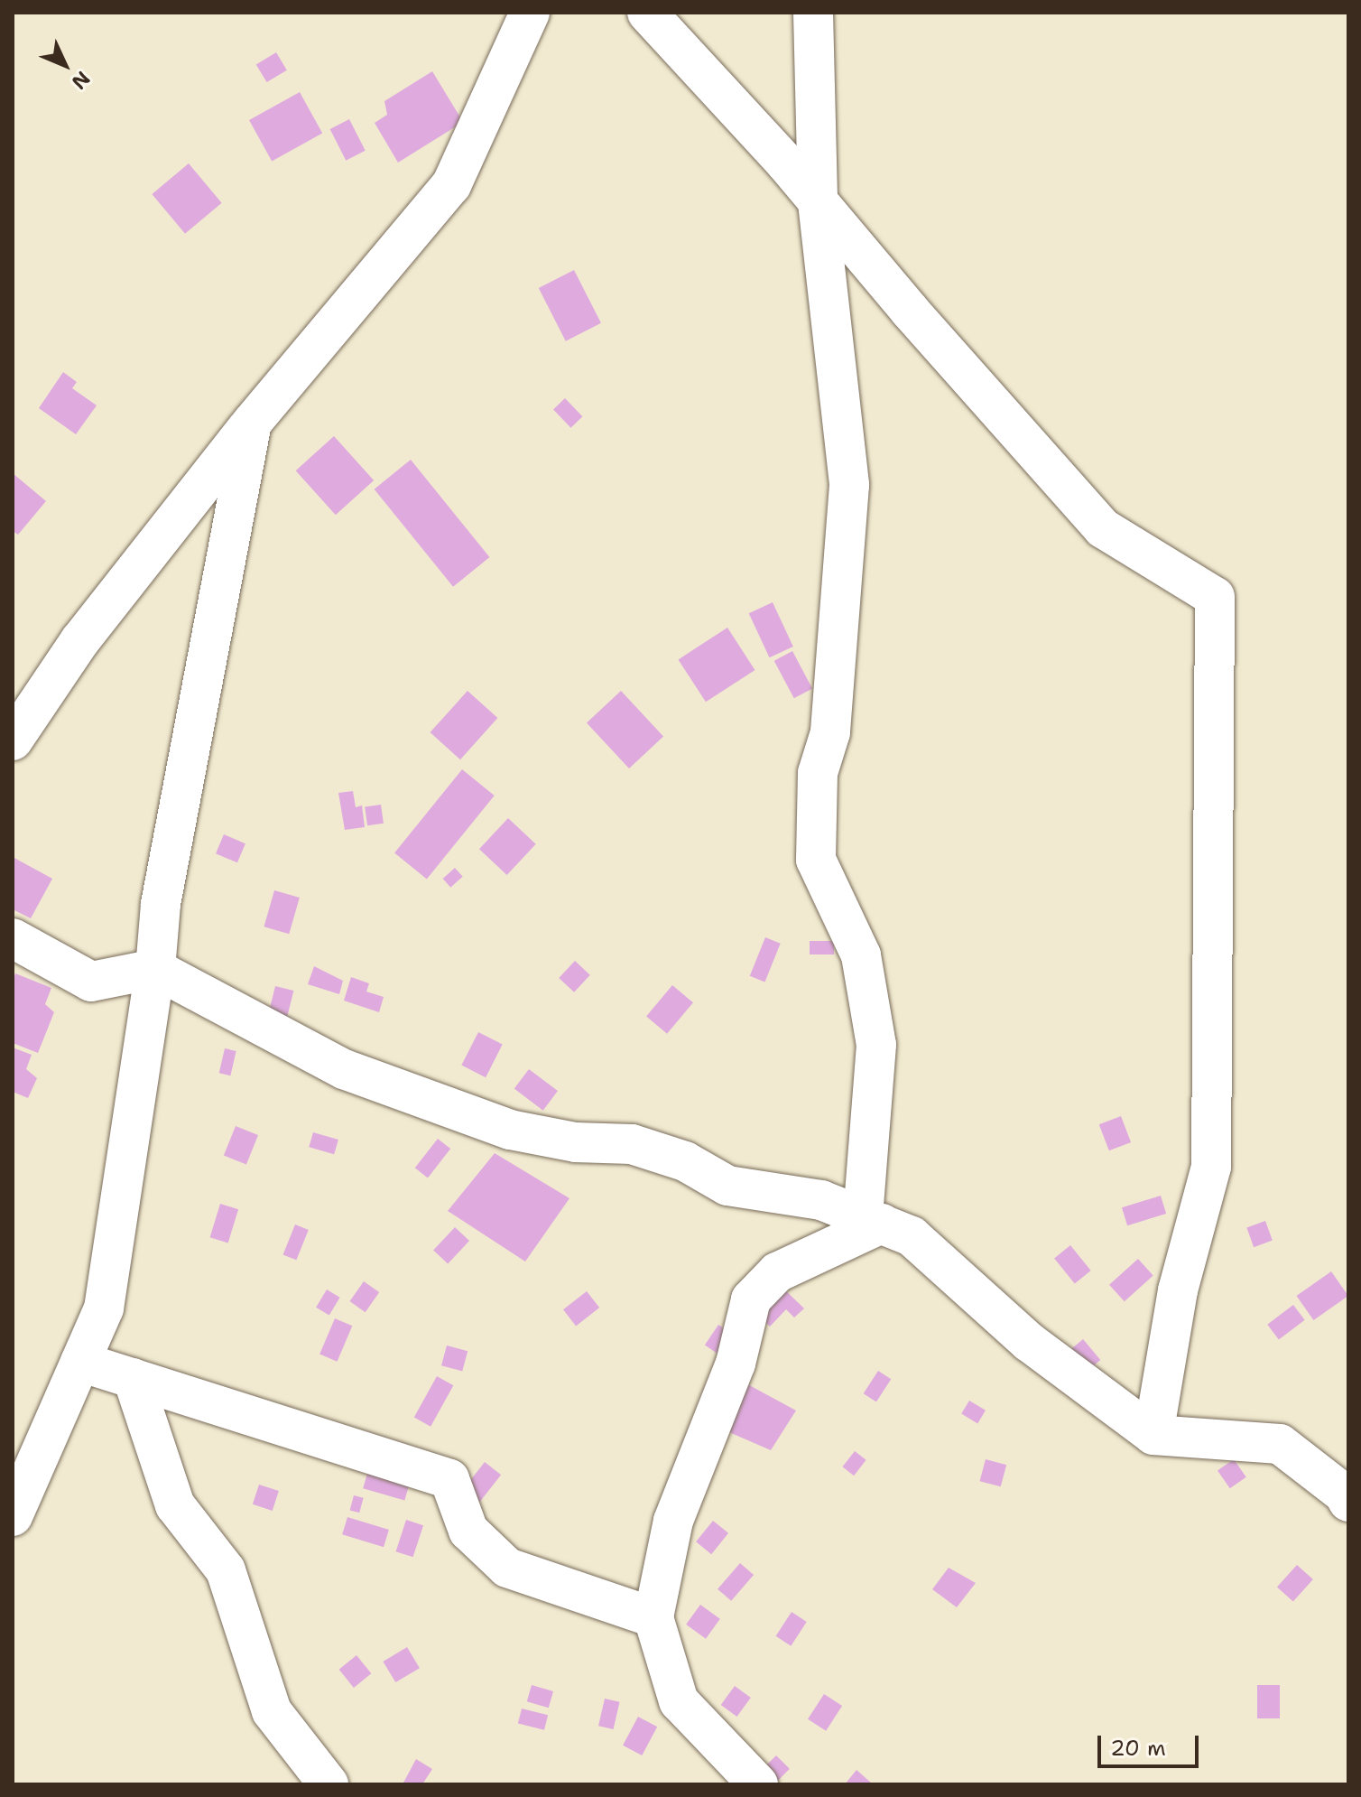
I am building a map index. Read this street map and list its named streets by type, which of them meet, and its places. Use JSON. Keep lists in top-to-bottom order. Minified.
{"scale_bar":"20 m","north":"bottom right"}
